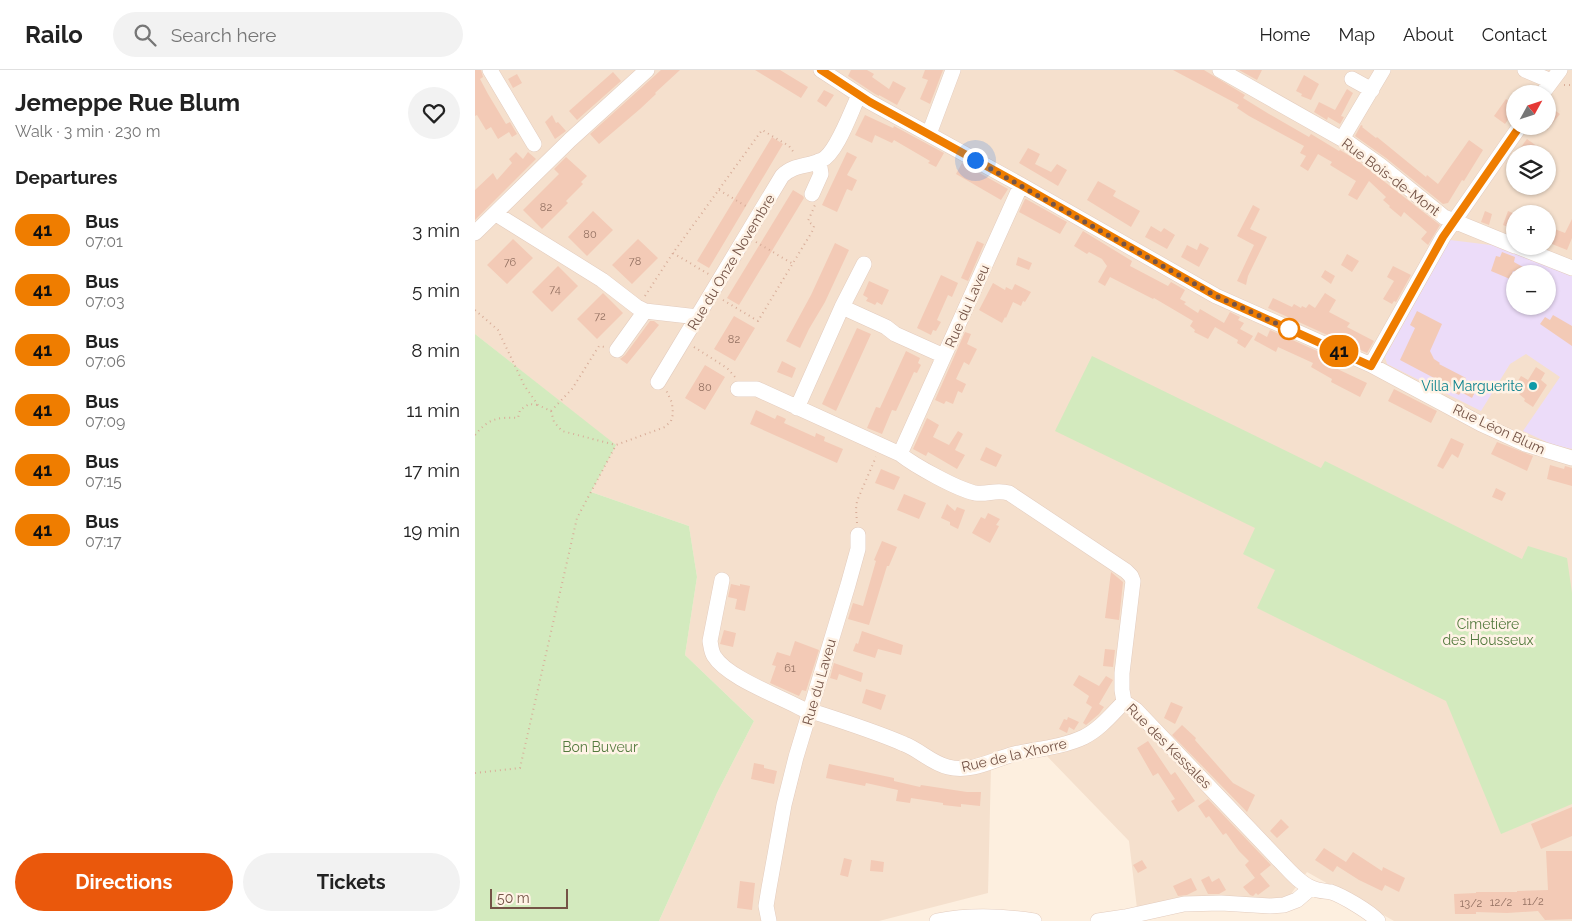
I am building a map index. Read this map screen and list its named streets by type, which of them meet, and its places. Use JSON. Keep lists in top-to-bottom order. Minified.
{"streets":{"street":["Rue Bois-de-Mont","Rue du Onze Novembre","Rue du Laveu","Rue Léon Blum","Rue des Kessales","Rue de la Xhorre"]},"crossings":[["Rue du Laveu","Rue Léon Blum"],["Rue du Laveu","Rue des Kessales"],["Rue du Laveu","Rue de la Xhorre"],["Rue des Kessales","Rue de la Xhorre"]],"parks":["Cimetière des Housseux","Bon Buveur"],"places":["Villa Marguerite"],"lines":["bus line 41"],"house_numbers":["82","80","78","76","74","72","82","80","61","11/2","12/2","13/2"],"scale_bar":"50 m","north":"top right","page":{"header":"Railo","search":"Search here","nav":["Home","Map","About","Contact"],"heading":[["Jemeppe Rue Blum","Walk · 3 min · 230 m"],"Departures"],"on_map":"41","map_buttons":["+","−"],"list":[{"mark":"41","name":"Bus","note":"07:01","value":"3 min"},{"mark":"41","name":"Bus","note":"07:03","value":"5 min"},{"mark":"41","name":"Bus","note":"07:06","value":"8 min"},{"mark":"41","name":"Bus","note":"07:09","value":"11 min"},{"mark":"41","name":"Bus","note":"07:15","value":"17 min"},{"mark":"41","name":"Bus","note":"07:17","value":"19 min"}],"buttons":["Directions","Tickets"],"scale":"50 m"}}
